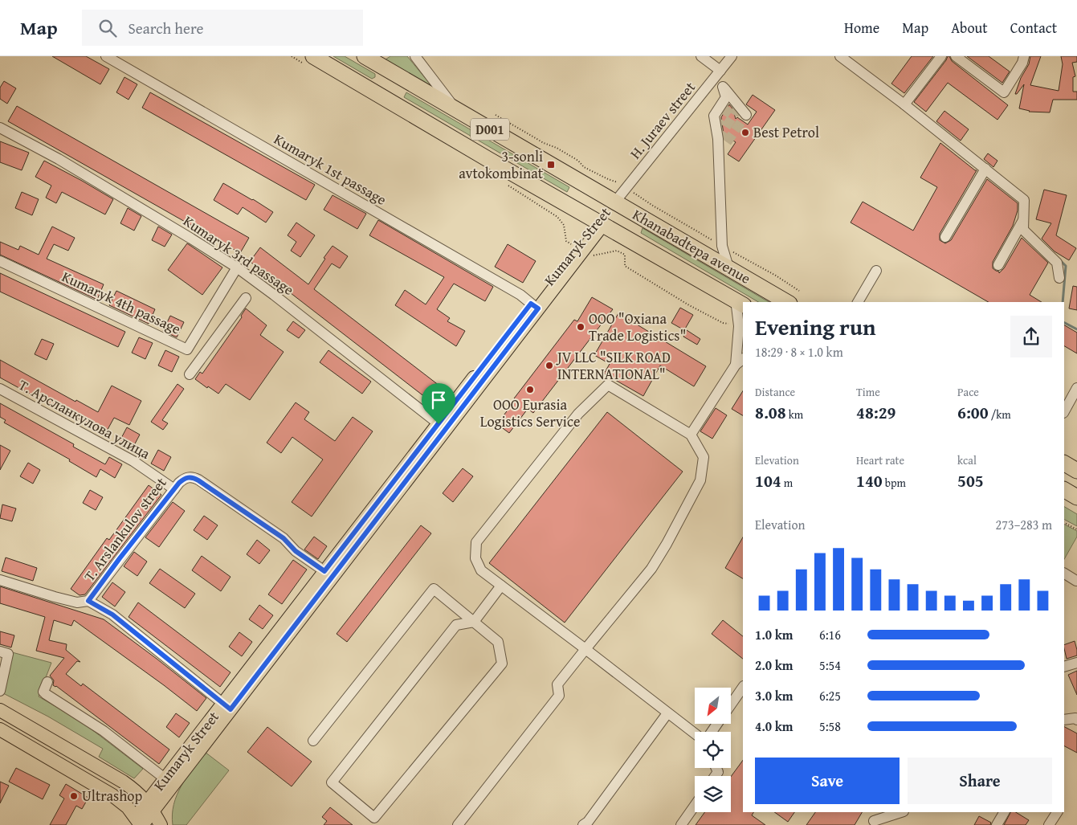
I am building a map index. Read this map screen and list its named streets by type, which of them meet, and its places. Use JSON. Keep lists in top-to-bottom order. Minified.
{"streets":{"highway":["D001","Kumaryk Street","Khanabadtepa avenue"],"street":["H. Juraev street","Kumaryk 1st passage","Kumaryk 3rd passage","Kumaryk 4th passage","Т. Арсланкулова улица","T. Arslankulov street"]},"crossings":[["H. Juraev street","Kumaryk Street"],["H. Juraev street","Khanabadtepa avenue"],["Kumaryk 1st passage","Kumaryk Street"],["Kumaryk Street","Khanabadtepa avenue"],["Kumaryk Street","Kumaryk 3rd passage"],["Kumaryk Street","T. Arslankulov street"],["Kumaryk 3rd passage","Kumaryk 4th passage"],["Т. Арсланкулова улица","T. Arslankulov street"]],"places":{"other":["Best Petrol","ООО \"Oxiana Trade Logistics\"","JV LLC \"SILK ROAD INTERNATIONAL\"","OOO Eurasia Logistics Service","Ultrashop"],"transit":["3-sonli avtokombinat"]},"north":"bottom left","page":{"header":"Map","search":"Search here","nav":["Home","Map","About","Contact"],"heading":["Evening run","18:29 · 8 × 1.0 km"],"stats":[["Distance","8.08 km"],["Time","48:29"],["Pace","6:00 /km"],["Elevation","104 m"],["Heart rate","140 bpm"],["kcal","505"]],"chart":["Elevation","273–283 m"],"list":[{"name":"1.0 km","note":"6:16"},{"name":"2.0 km","note":"5:54"},{"name":"3.0 km","note":"6:25"},{"name":"4.0 km","note":"5:58"}],"buttons":["Save","Share"]}}
